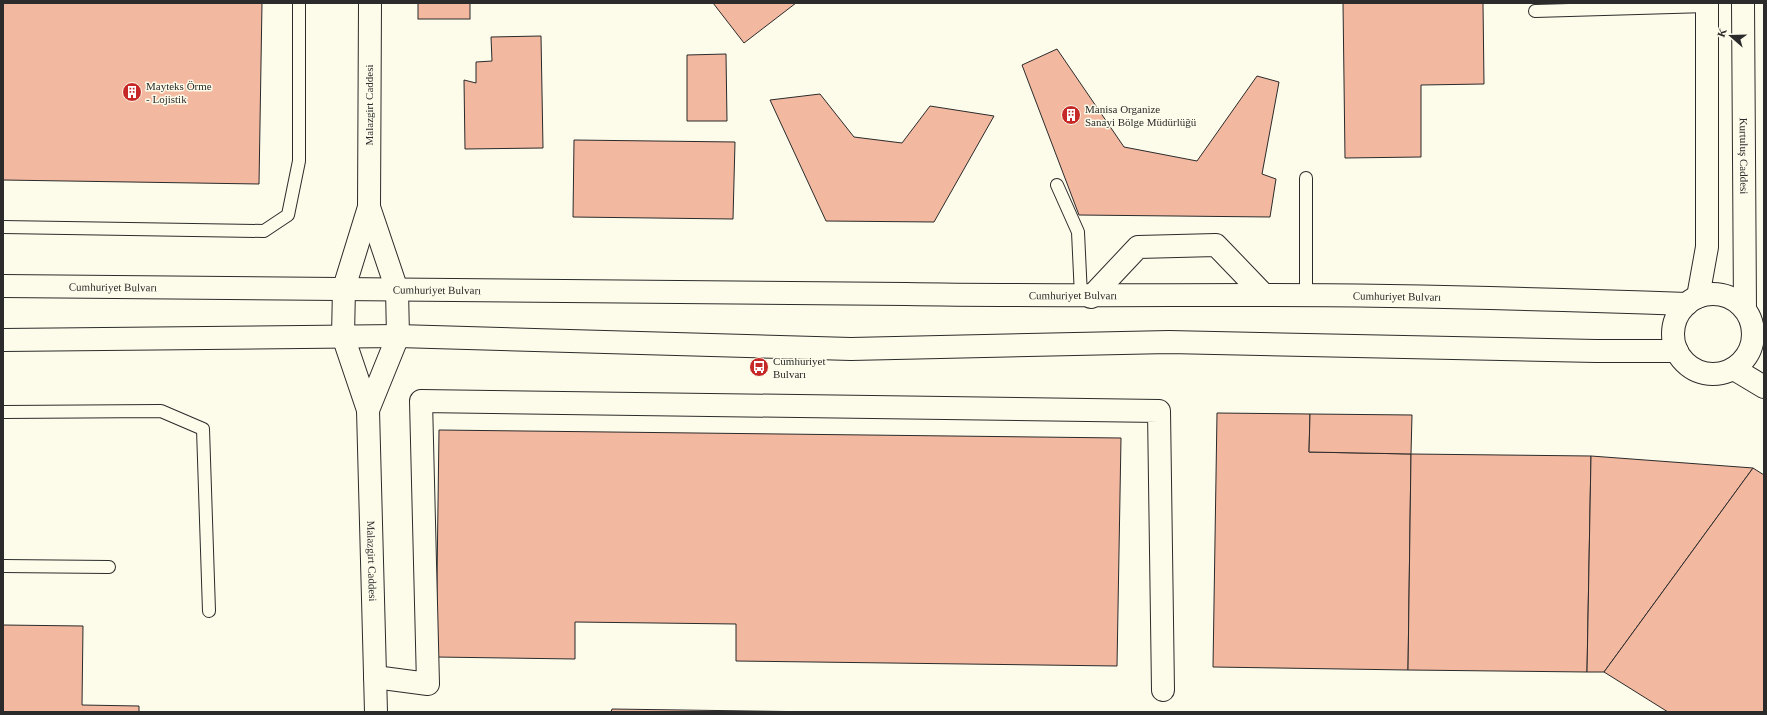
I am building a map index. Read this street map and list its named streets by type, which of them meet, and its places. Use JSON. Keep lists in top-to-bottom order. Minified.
{"streets":{"main road":["Malazgirt Caddesi","Kurtuluş Caddesi","Cumhuriyet Bulvarı"]},"crossings":[["Kurtuluş Caddesi","Cumhuriyet Bulvarı"]],"places":{"building":["Mayteks Örme - Lojistik","Manisa Organize Sanayi Bölge Müdürlüğü"],"bus stop":["Cumhuriyet Bulvarı"]},"north":"left"}
